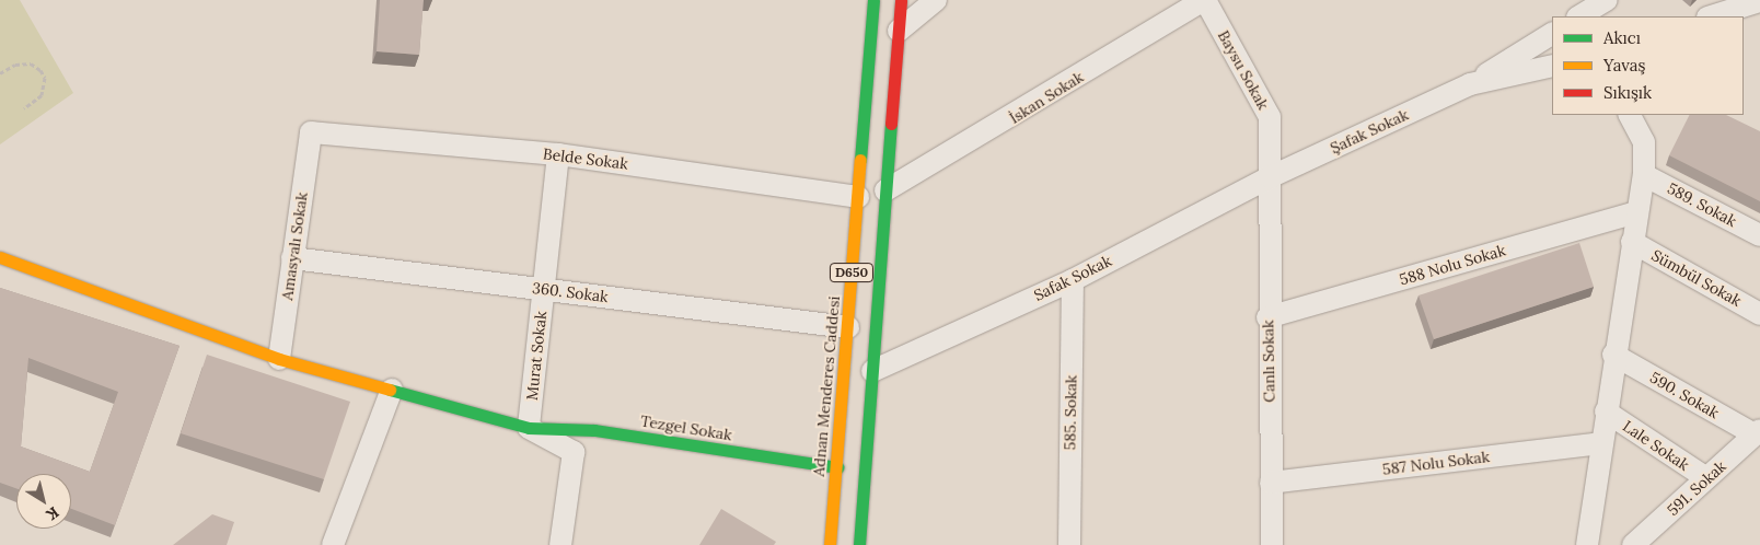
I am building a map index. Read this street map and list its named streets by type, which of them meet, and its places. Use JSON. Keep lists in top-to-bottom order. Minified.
{"streets":{"main road":["D650","Adnan Menderes Caddesi","Tezgel Sokak"],"street":["Baysu Sokak","İskan Sokak","Şafak Sokak","Belde Sokak","589. Sokak","Amasyalı Sokak","588 Nolu Sokak","Safak Sokak","Sümbül Sokak","360. Sokak","Murat Sokak","Canlı Sokak","590. Sokak","585. Sokak","Lale Sokak","587 Nolu Sokak","591. Sokak"]},"crossings":[["Baysu Sokak","İskan Sokak"],["Baysu Sokak","Şafak Sokak"],["Baysu Sokak","Safak Sokak"],["Baysu Sokak","Canlı Sokak"],["Şafak Sokak","Safak Sokak"],["Şafak Sokak","Canlı Sokak"],["Belde Sokak","Amasyalı Sokak"],["Belde Sokak","Murat Sokak"],["Belde Sokak","Adnan Menderes Caddesi"],["Amasyalı Sokak","360. Sokak"],["Amasyalı Sokak","Tezgel Sokak"],["588 Nolu Sokak","Canlı Sokak"],["Safak Sokak","Canlı Sokak"],["Safak Sokak","585. Sokak"],["360. Sokak","Murat Sokak"],["360. Sokak","Adnan Menderes Caddesi"],["Murat Sokak","Tezgel Sokak"],["Canlı Sokak","587 Nolu Sokak"],["Adnan Menderes Caddesi","Tezgel Sokak"],["590. Sokak","591. Sokak"],["Lale Sokak","591. Sokak"]],"legend":["Akıcı","Yavaş","Sıkışık"],"north":"bottom right"}
